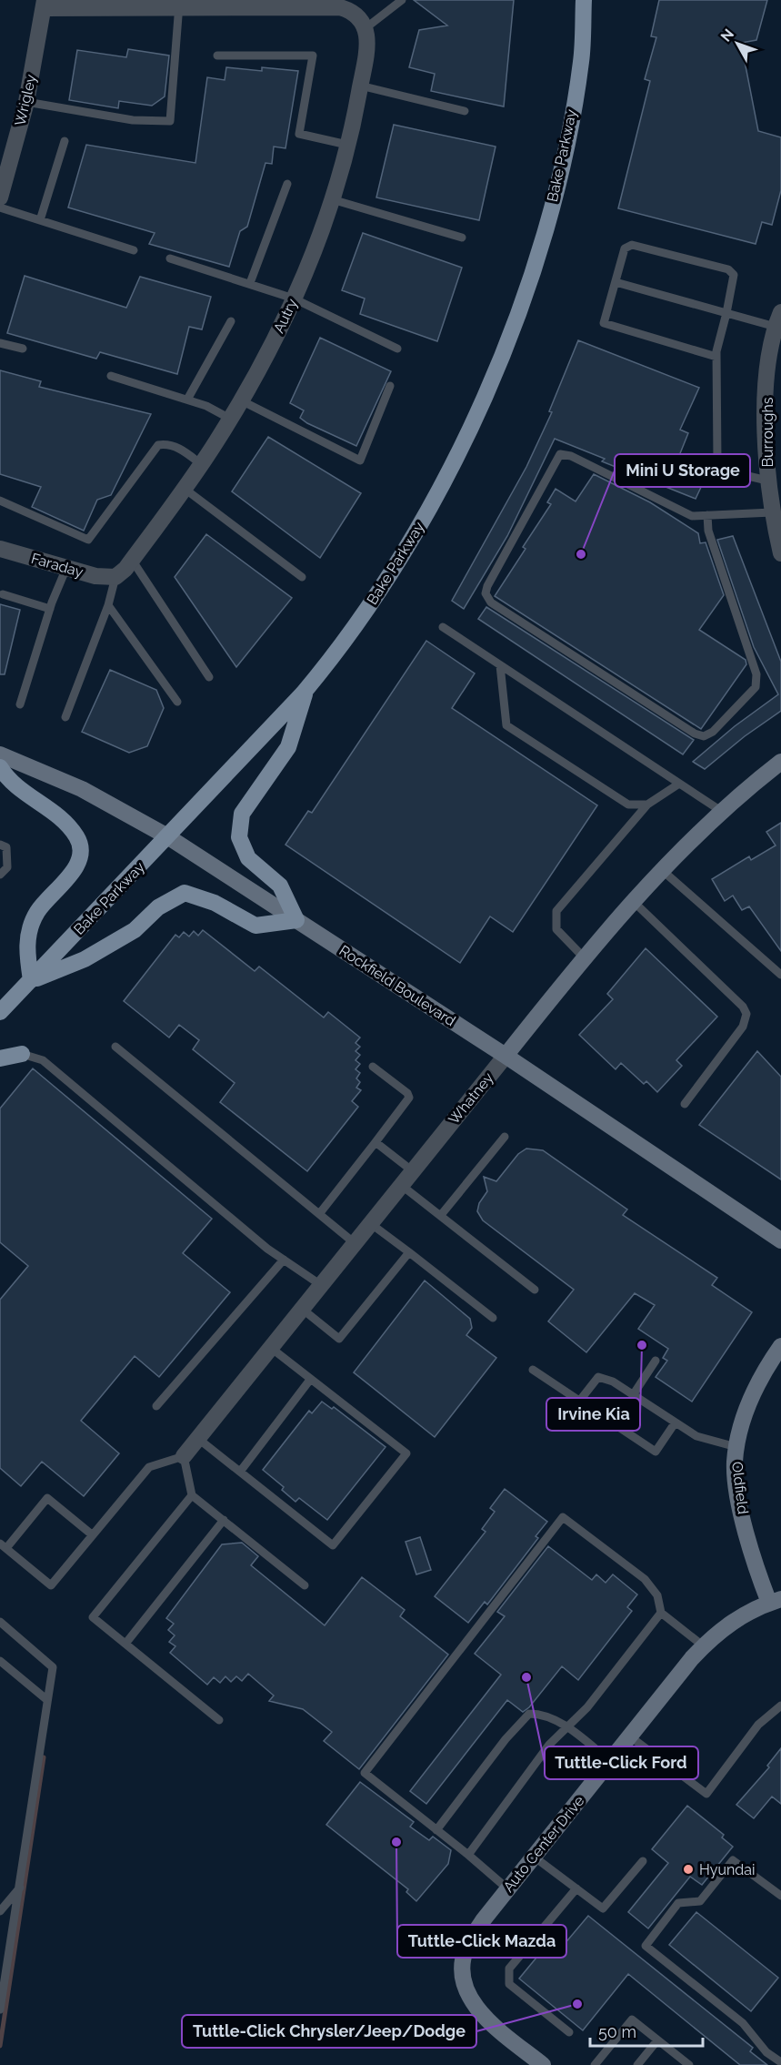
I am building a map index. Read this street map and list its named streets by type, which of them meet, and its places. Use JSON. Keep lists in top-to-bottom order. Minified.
{"streets":{"main road":["Bake Parkway"],"street":["Wrigley","Autry","Burroughs","Faraday","Rockfield Boulevard","Whatney","Oldfield","Auto Center Drive"]},"crossings":[["Bake Parkway","Rockfield Boulevard"],["Autry","Faraday"],["Rockfield Boulevard","Whatney"],["Oldfield","Auto Center Drive"]],"places":["Mini U Storage","Irvine Kia","Tuttle-Click Ford","Tuttle-Click Mazda","Hyundai","Tuttle-Click Chrysler/Jeep/Dodge"],"scale_bar":"50 m","north":"top left"}
